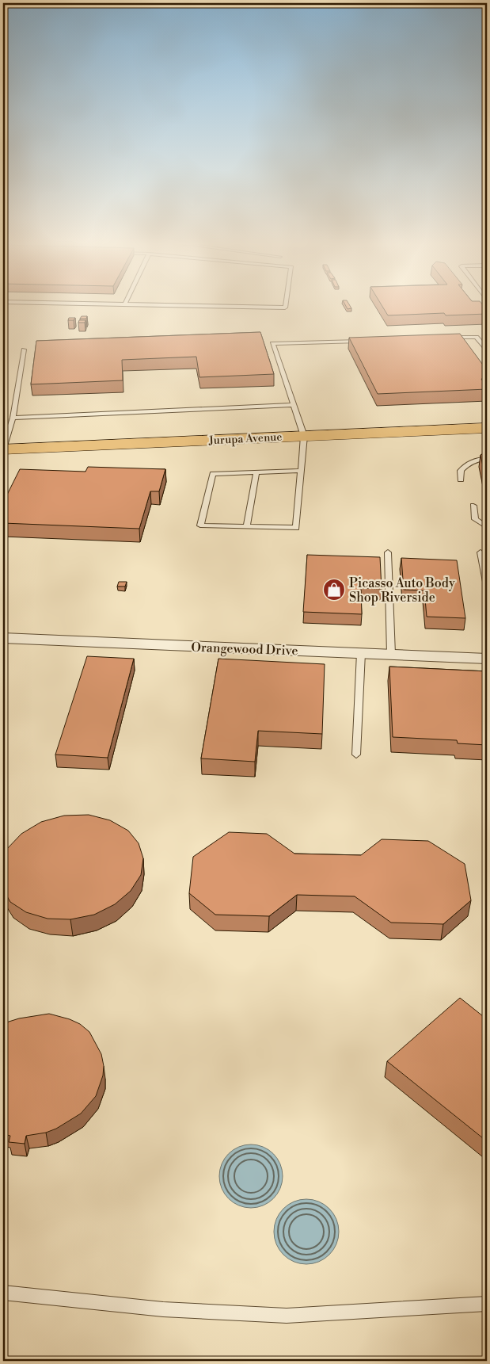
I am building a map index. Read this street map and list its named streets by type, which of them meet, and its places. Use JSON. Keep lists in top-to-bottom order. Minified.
{"streets":{"main road":["Jurupa Avenue"],"street":["Orangewood Drive"]},"places":{"shop":["Picasso Auto Body Shop Riverside"]}}
